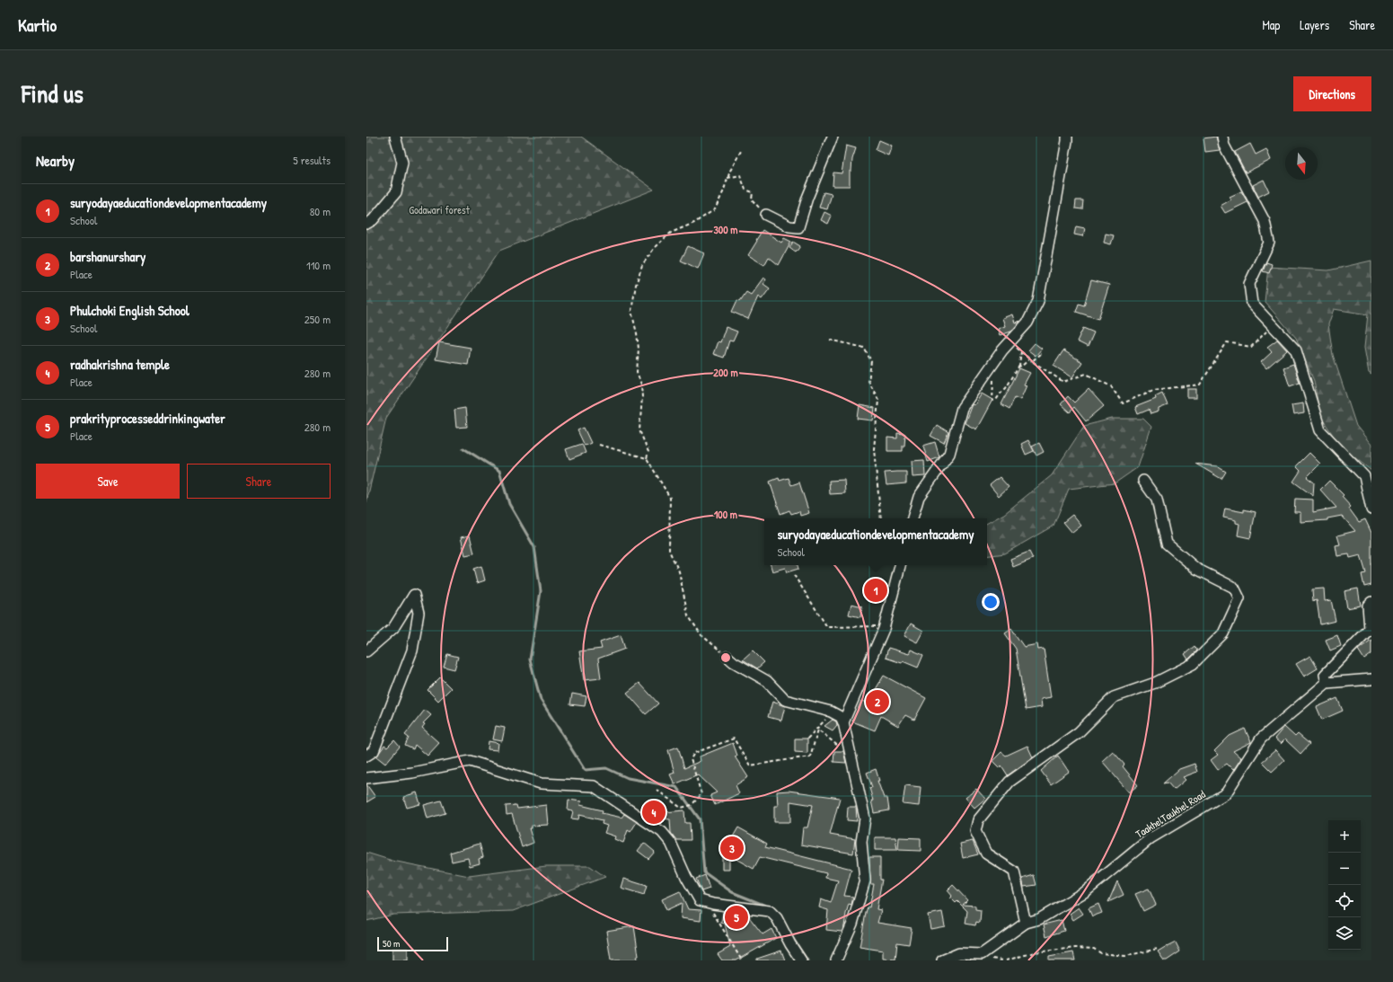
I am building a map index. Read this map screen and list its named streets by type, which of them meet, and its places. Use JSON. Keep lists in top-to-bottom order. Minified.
{"streets":{"street":["TaakhelTaukhel Road"]},"parks":["Godawari forest"],"scale_bar":"50 m","north":"bottom","page":{"header":"Kartio","nav":["Map","Layers","Share"],"title":"Find us","buttons":["Directions",["Save","Share"]],"heading":["Nearby","5 results"],"list":[{"mark":"1","name":"suryodayaeducationdevelopmentacademy","note":"School","value":"80 m"},{"mark":"2","name":"barshanurshary","note":"Place","value":"110 m"},{"mark":"3","name":"Phulchoki English School","note":"School","value":"250 m"},{"mark":"4","name":"radhakrishna temple","note":"Place","value":"280 m"},{"mark":"5","name":"prakrityprocesseddrinkingwater","note":"Place","value":"280 m"}],"popup":["suryodayaeducationdevelopmentacademy","School"],"pins":["1","2","4","3","5"],"map_buttons":["+","−"],"scale":"50 m"},"rings":["300 m","200 m","100 m"]}
